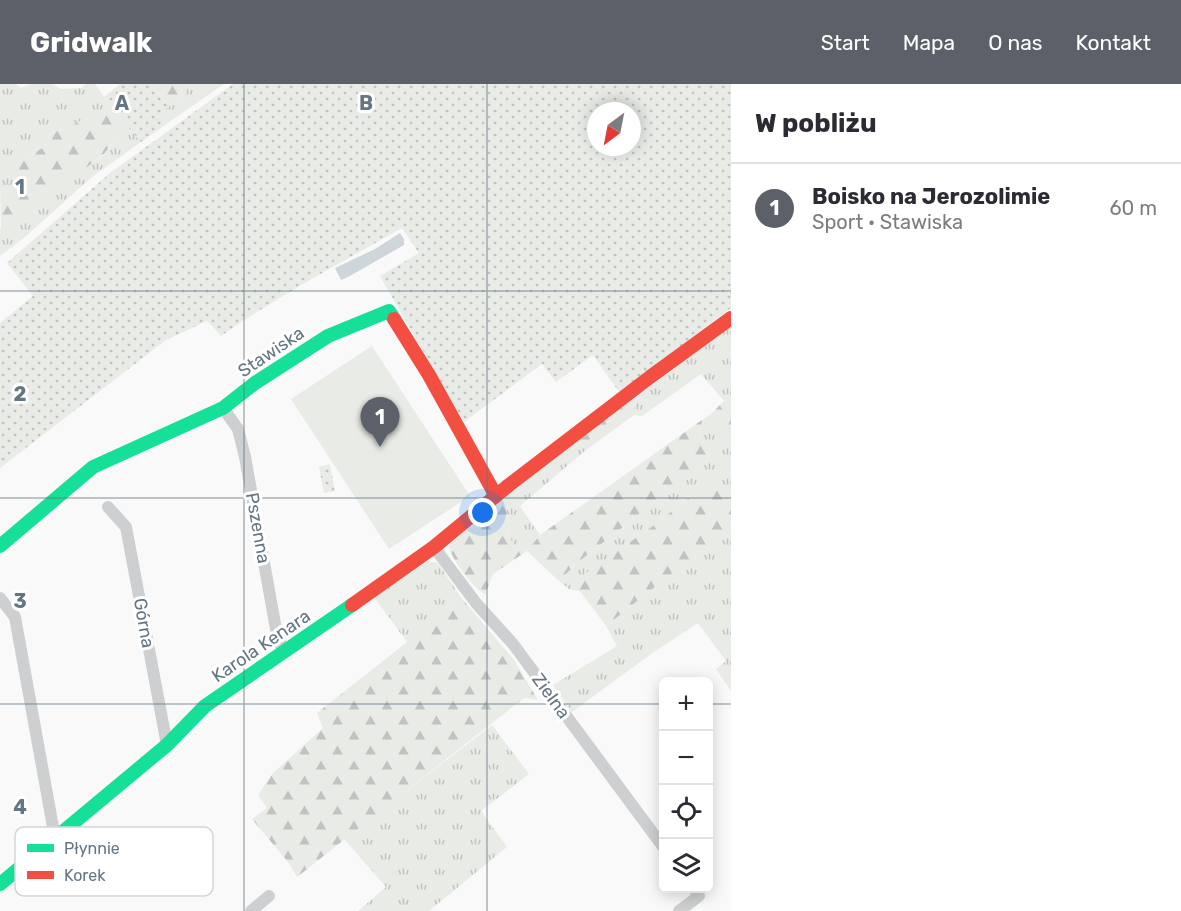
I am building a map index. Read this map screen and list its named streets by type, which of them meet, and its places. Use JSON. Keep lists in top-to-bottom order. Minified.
{"streets":{"street":["Stawiska","Pszenna","Górna","Karola Kenara","Zielna"]},"crossings":[["Stawiska","Pszenna"],["Stawiska","Karola Kenara"],["Pszenna","Karola Kenara"],["Górna","Karola Kenara"],["Karola Kenara","Zielna"]],"legend":["Płynnie","Korek"],"north":"bottom left","page":{"header":"Gridwalk","nav":["Start","Mapa","O nas","Kontakt"],"heading":"W pobliżu","list":[{"mark":"1","name":"Boisko na Jerozolimie","note":"Sport · Stawiska","value":"60 m"}],"pins":"1","map_buttons":["+","−"]},"grid":{"columns":["A","B"],"rows":["1","2","3","4"]}}
